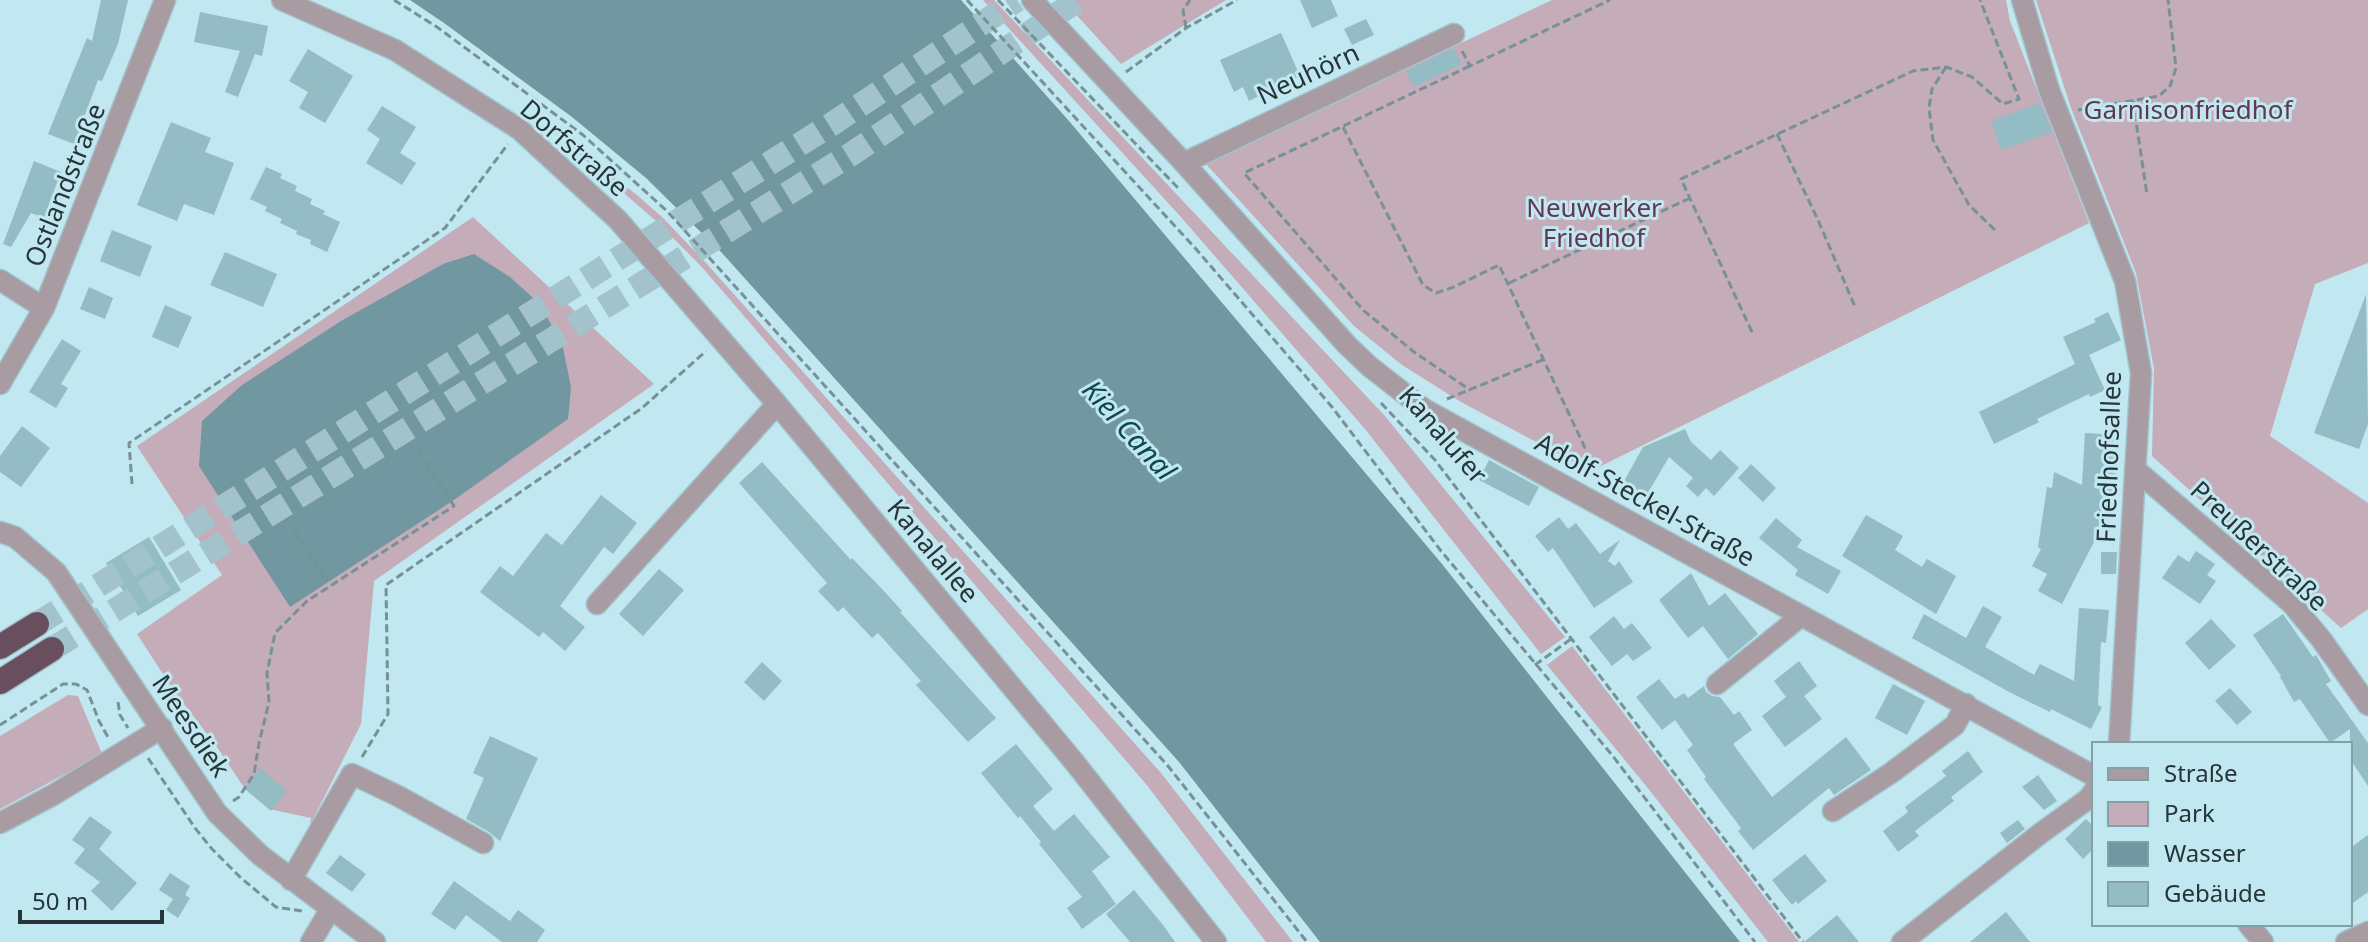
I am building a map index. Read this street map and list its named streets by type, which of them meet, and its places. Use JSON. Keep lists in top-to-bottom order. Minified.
{"streets":{"street":["Neuhörn","Dorfstraße","Ostlandstraße","Friedhofsallee","Adolf-Steckel-Straße","Preußerstraße","Kanalallee","Meesdiek"],"path":["Kanalufer"]},"crossings":[["Neuhörn","Adolf-Steckel-Straße"],["Dorfstraße","Kanalallee"],["Friedhofsallee","Preußerstraße"]],"water":["Kiel Canal"],"parks":["Garnisonfriedhof","Neuwerker Friedhof"],"legend":["Straße","Park","Wasser","Gebäude"],"scale_bar":"50 m"}
